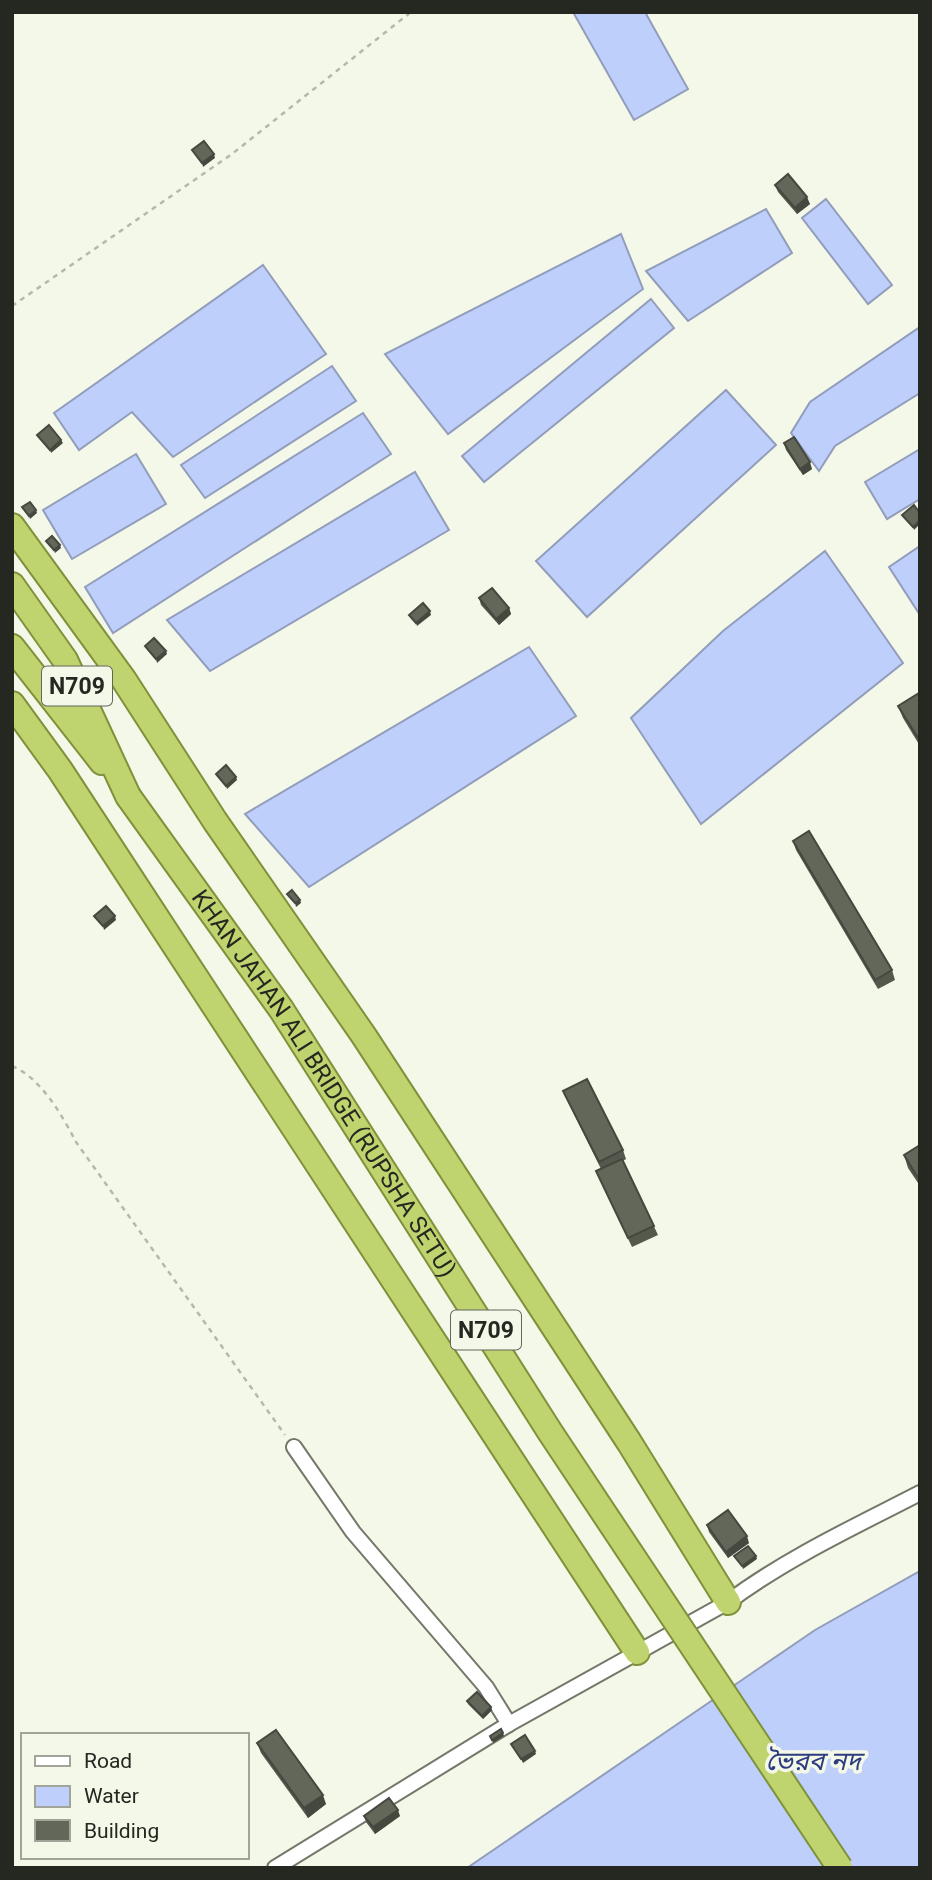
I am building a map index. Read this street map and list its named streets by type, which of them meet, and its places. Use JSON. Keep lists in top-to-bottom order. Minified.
{"streets":{"highway":["N709","KHAN JAHAN ALI BRIDGE (RUPSHA SETU)"]},"crossings":[["N709","KHAN JAHAN ALI BRIDGE (RUPSHA SETU)"]],"water":["ভৈরব নদ"],"legend":["Road","Water","Building"]}
